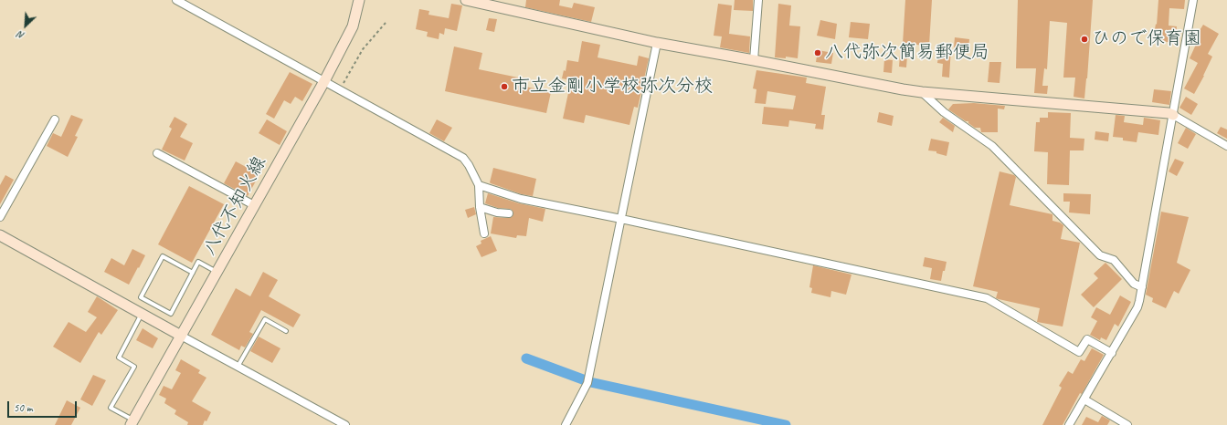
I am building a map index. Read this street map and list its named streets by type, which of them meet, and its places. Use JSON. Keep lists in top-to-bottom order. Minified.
{"streets":{"street":["八代不知火線"]},"places":["ひので保育園","八代弥次簡易郵便局","市立金剛小学校弥次分校"],"scale_bar":"50 m","north":"bottom left"}
